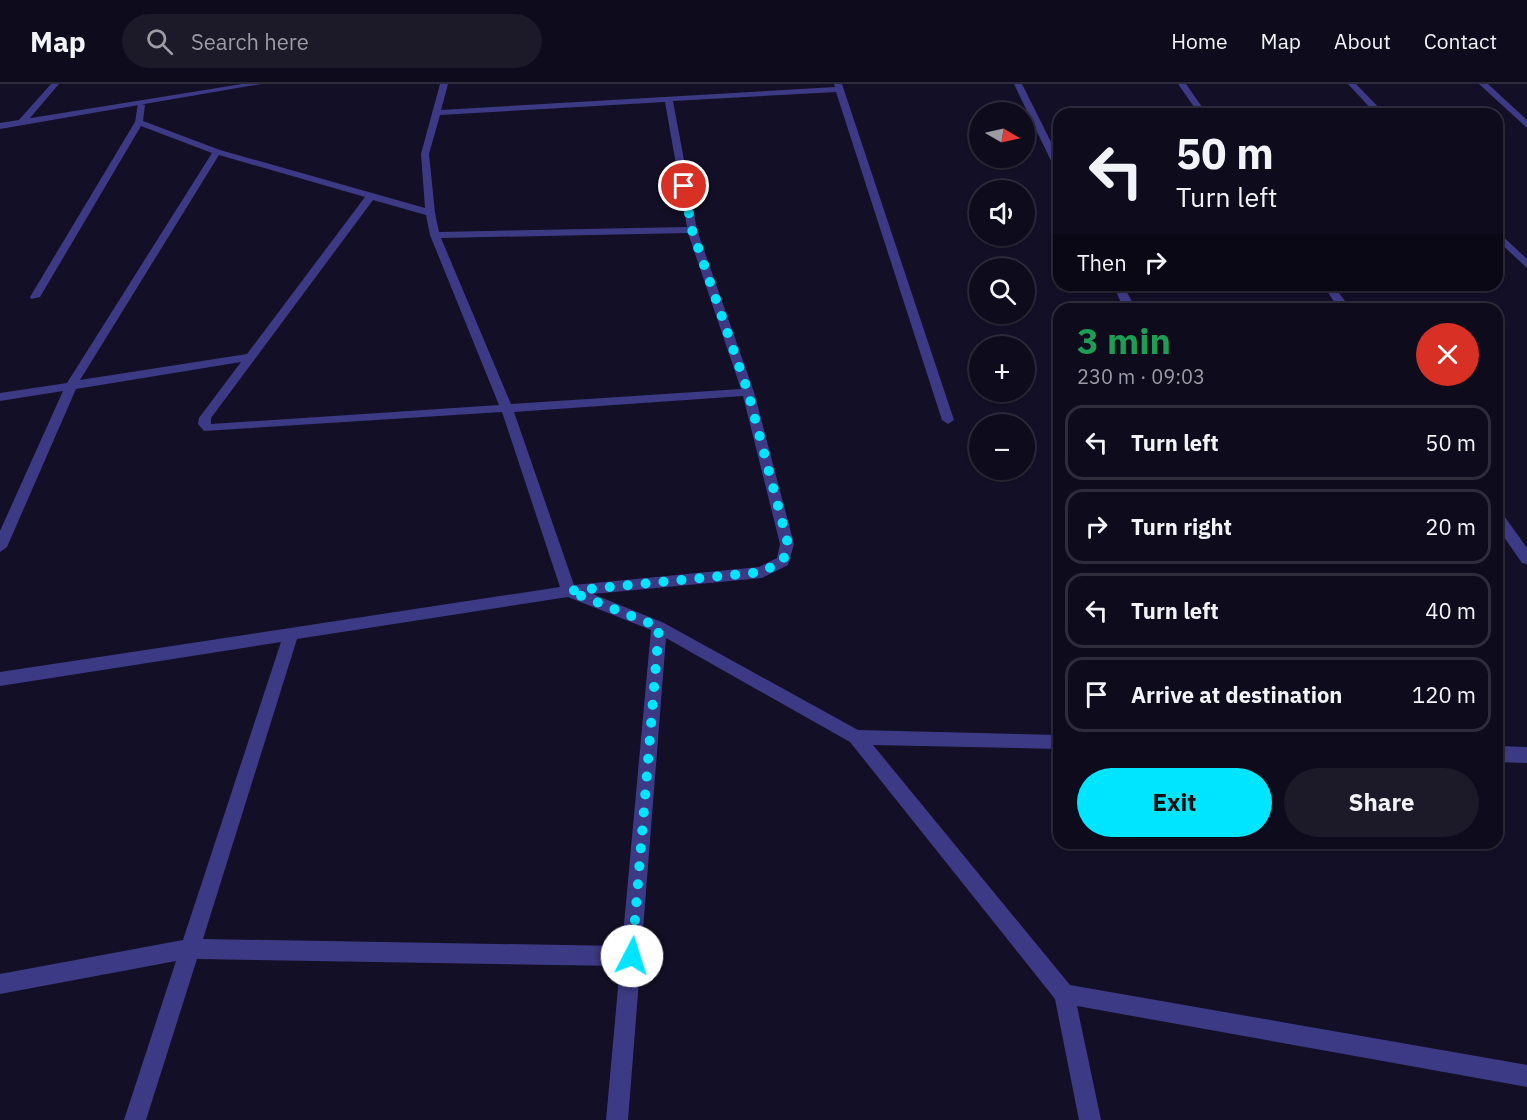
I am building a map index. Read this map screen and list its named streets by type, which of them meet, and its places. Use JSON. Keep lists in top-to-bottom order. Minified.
{"north":"right","page":{"header":"Map","search":"Search here","nav":["Home","Map","About","Contact"],"map_buttons":["+","−"],"turn":["50 m","Turn left"],"then":"Then","heading":["3 min","230 m · 09:03"],"list":[{"name":"Turn left","value":"50 m"},{"name":"Turn right","value":"20 m"},{"name":"Turn left","value":"40 m"},{"name":"Arrive at destination","value":"120 m"}],"buttons":["Exit","Share"]}}
